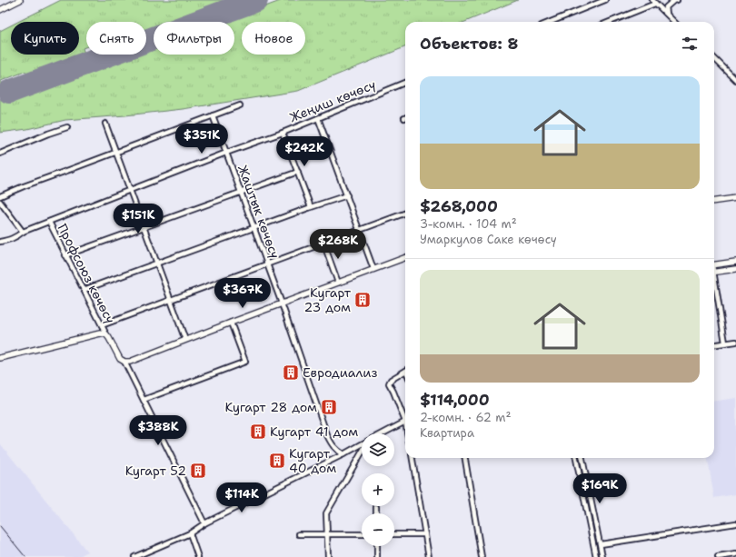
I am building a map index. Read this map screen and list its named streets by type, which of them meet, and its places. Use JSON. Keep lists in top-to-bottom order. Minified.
{"streets":{"street":["Жеңиш көчөсү","Жаштык көчөсү","Профсоюз көчөсү"]},"crossings":[["Жеңиш көчөсү","Жаштык көчөсү"],["Жеңиш көчөсү","Профсоюз көчөсү"]],"places":{"building":["Кугарт 23 дом","Евродиализ","Кугарт 28 дом","Кугарт 41 дом","Кугарт 40 дом","Кугарт 52"]},"page":{"chip":["Купить","Снять","Фильтры","Новое"],"heading":"Объектов: 8","list":[{"name":"$268,000","note":"3-комн. · 104 m² · Умаркулов Саке көчөсү"},{"name":"$114,000","note":"2-комн. · 62 m² · Квартира"}],"price":["$351K","$242K","$151K","$268K","$367K","$388K","$169K","$114K"],"map_buttons":["+","−"]}}
